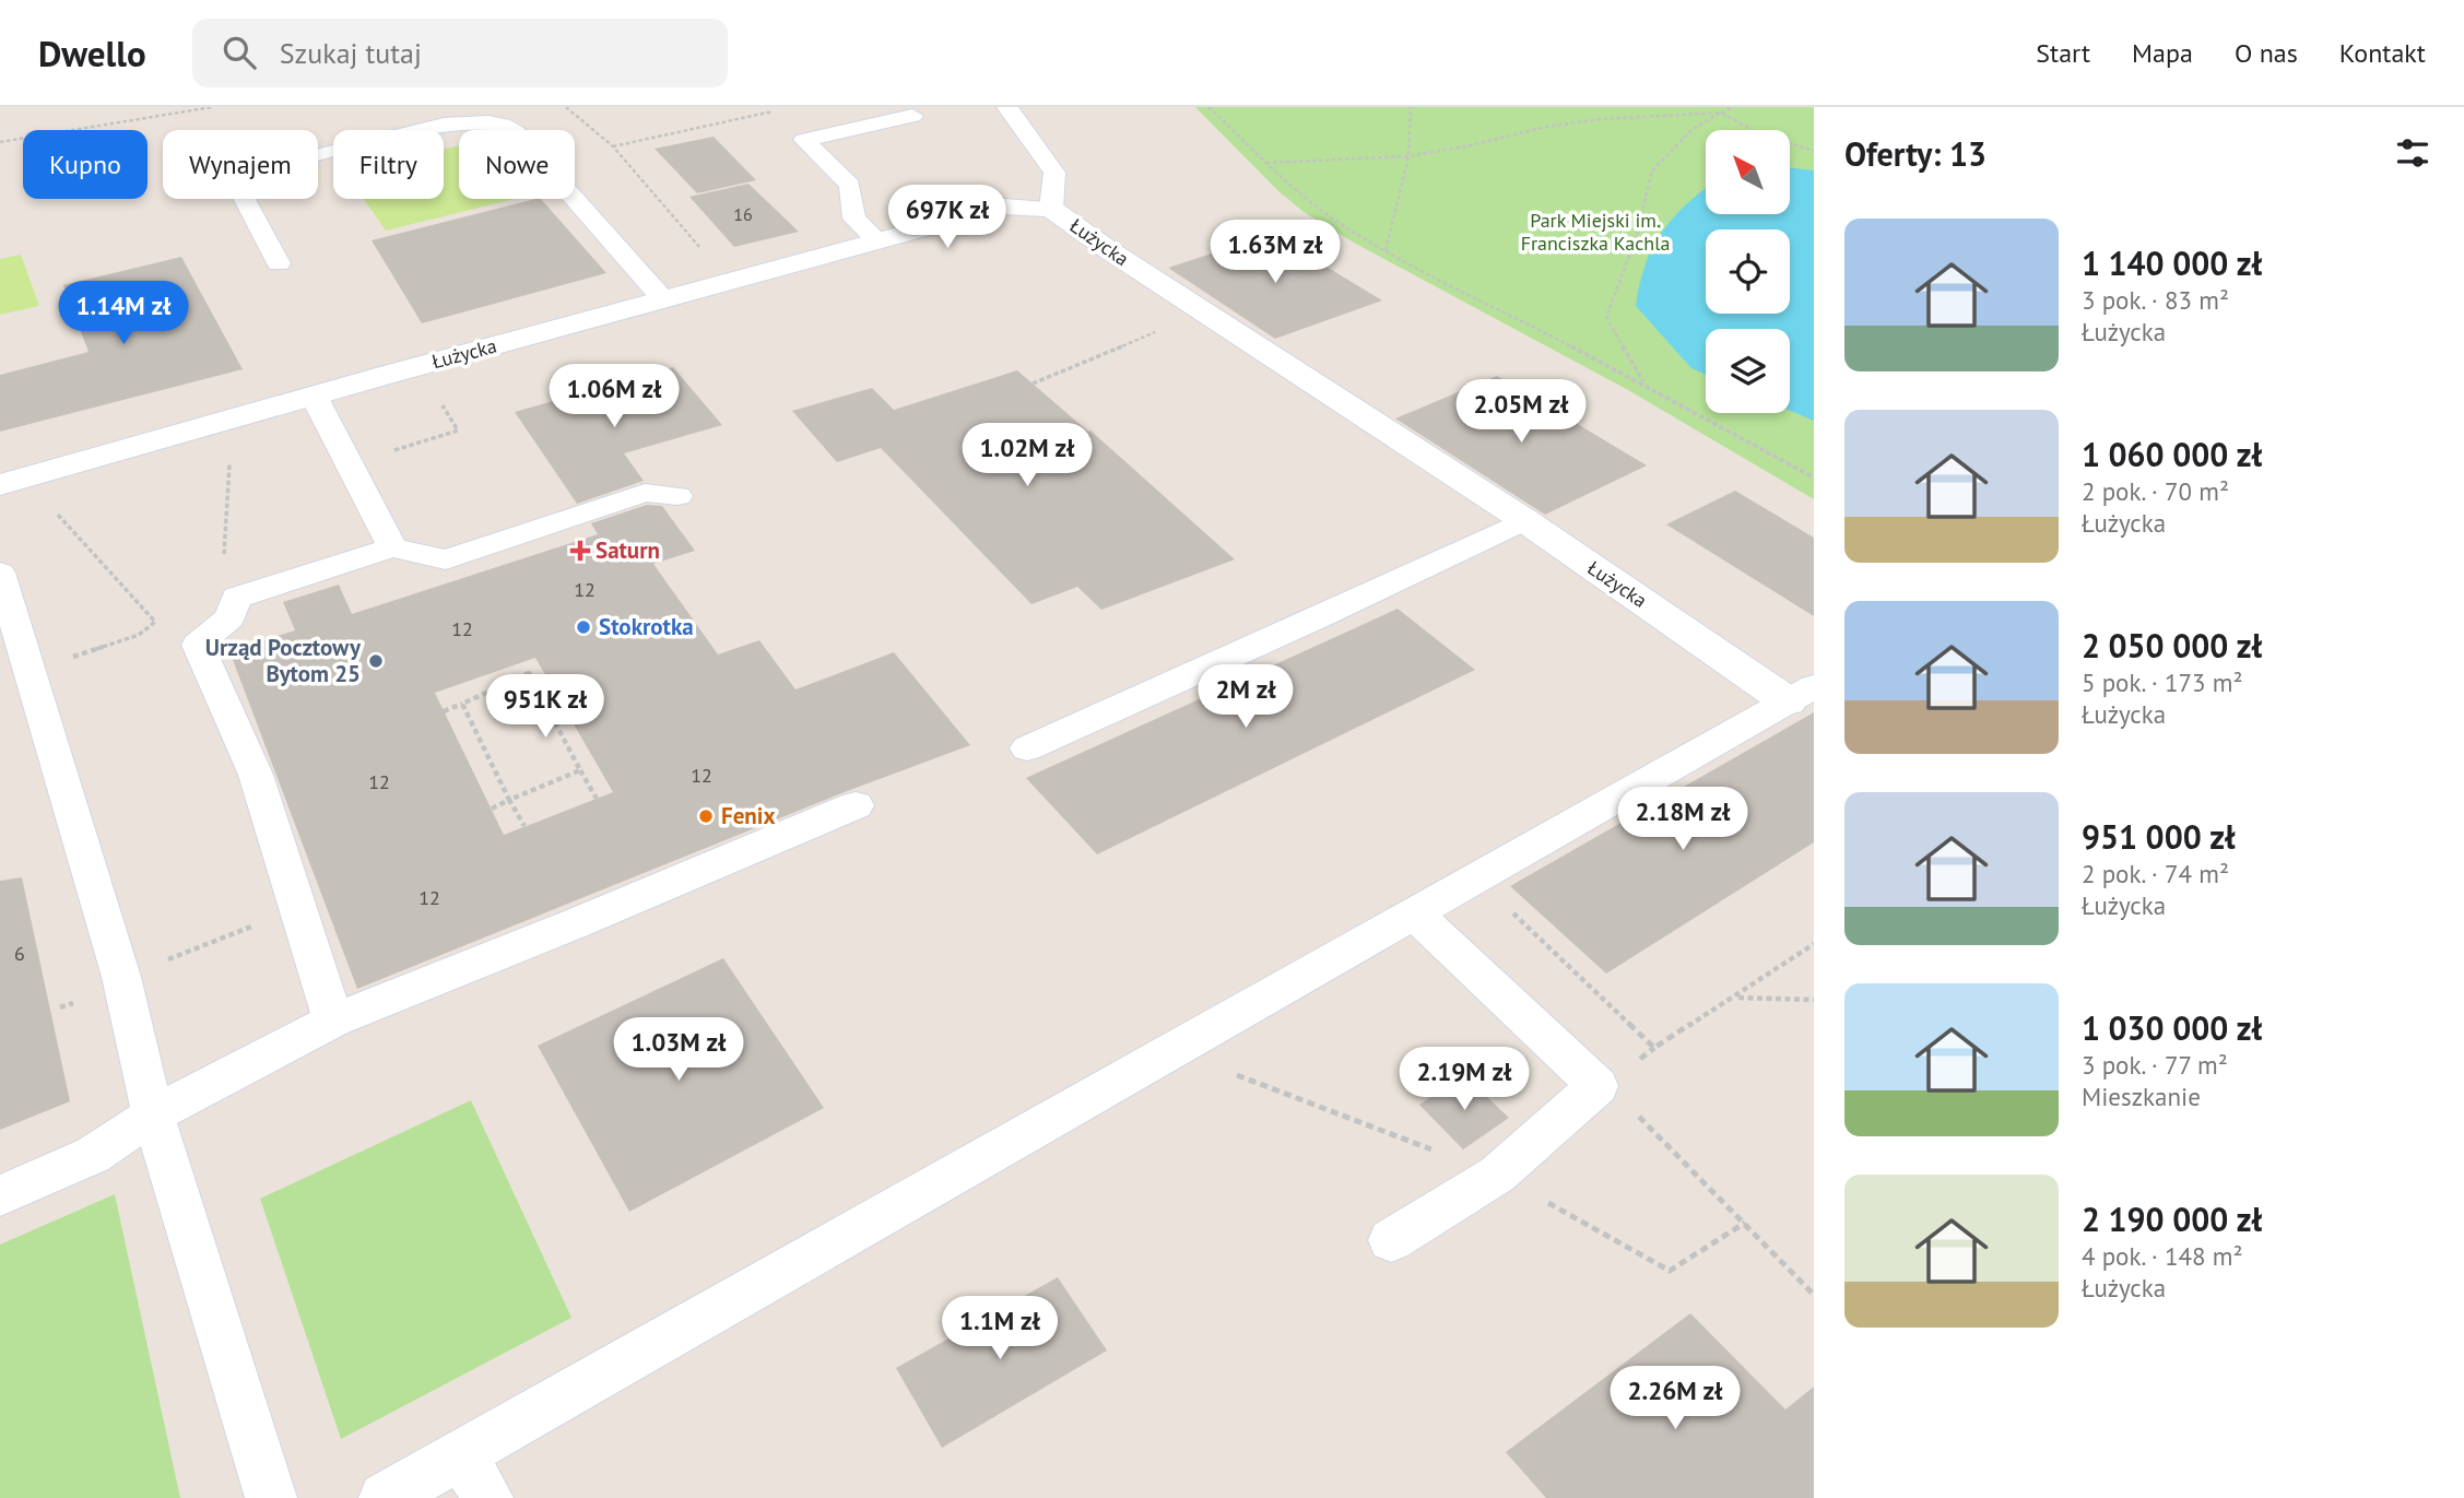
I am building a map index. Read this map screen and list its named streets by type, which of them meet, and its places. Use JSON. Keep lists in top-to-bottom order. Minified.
{"streets":{"street":["Łużycka"]},"parks":["Park Miejski im. Franciszka Kachla"],"places":{"health":["Saturn"],"other":["Stokrotka","Urząd Pocztowy Bytom 25","Fenix"]},"house_numbers":["16","12","12","12","12","12","6"],"north":"top left","page":{"header":"Dwello","search":"Szukaj tutaj","nav":["Start","Mapa","O nas","Kontakt"],"heading":"Oferty: 13","chip":["Kupno","Wynajem","Filtry","Nowe"],"price":["697K zł","1.63M zł","1.14M zł","1.06M zł","2.05M zł","1.02M zł","2M zł","951K zł","2.18M zł","1.03M zł","2.19M zł","1.1M zł","2.26M zł"],"list":[{"name":"1 140 000 zł","note":"3 pok. · 83 m² · Łużycka"},{"name":"1 060 000 zł","note":"2 pok. · 70 m² · Łużycka"},{"name":"2 050 000 zł","note":"5 pok. · 173 m² · Łużycka"},{"name":"951 000 zł","note":"2 pok. · 74 m² · Łużycka"},{"name":"1 030 000 zł","note":"3 pok. · 77 m² · Mieszkanie"},{"name":"2 190 000 zł","note":"4 pok. · 148 m² · Łużycka"}]}}
